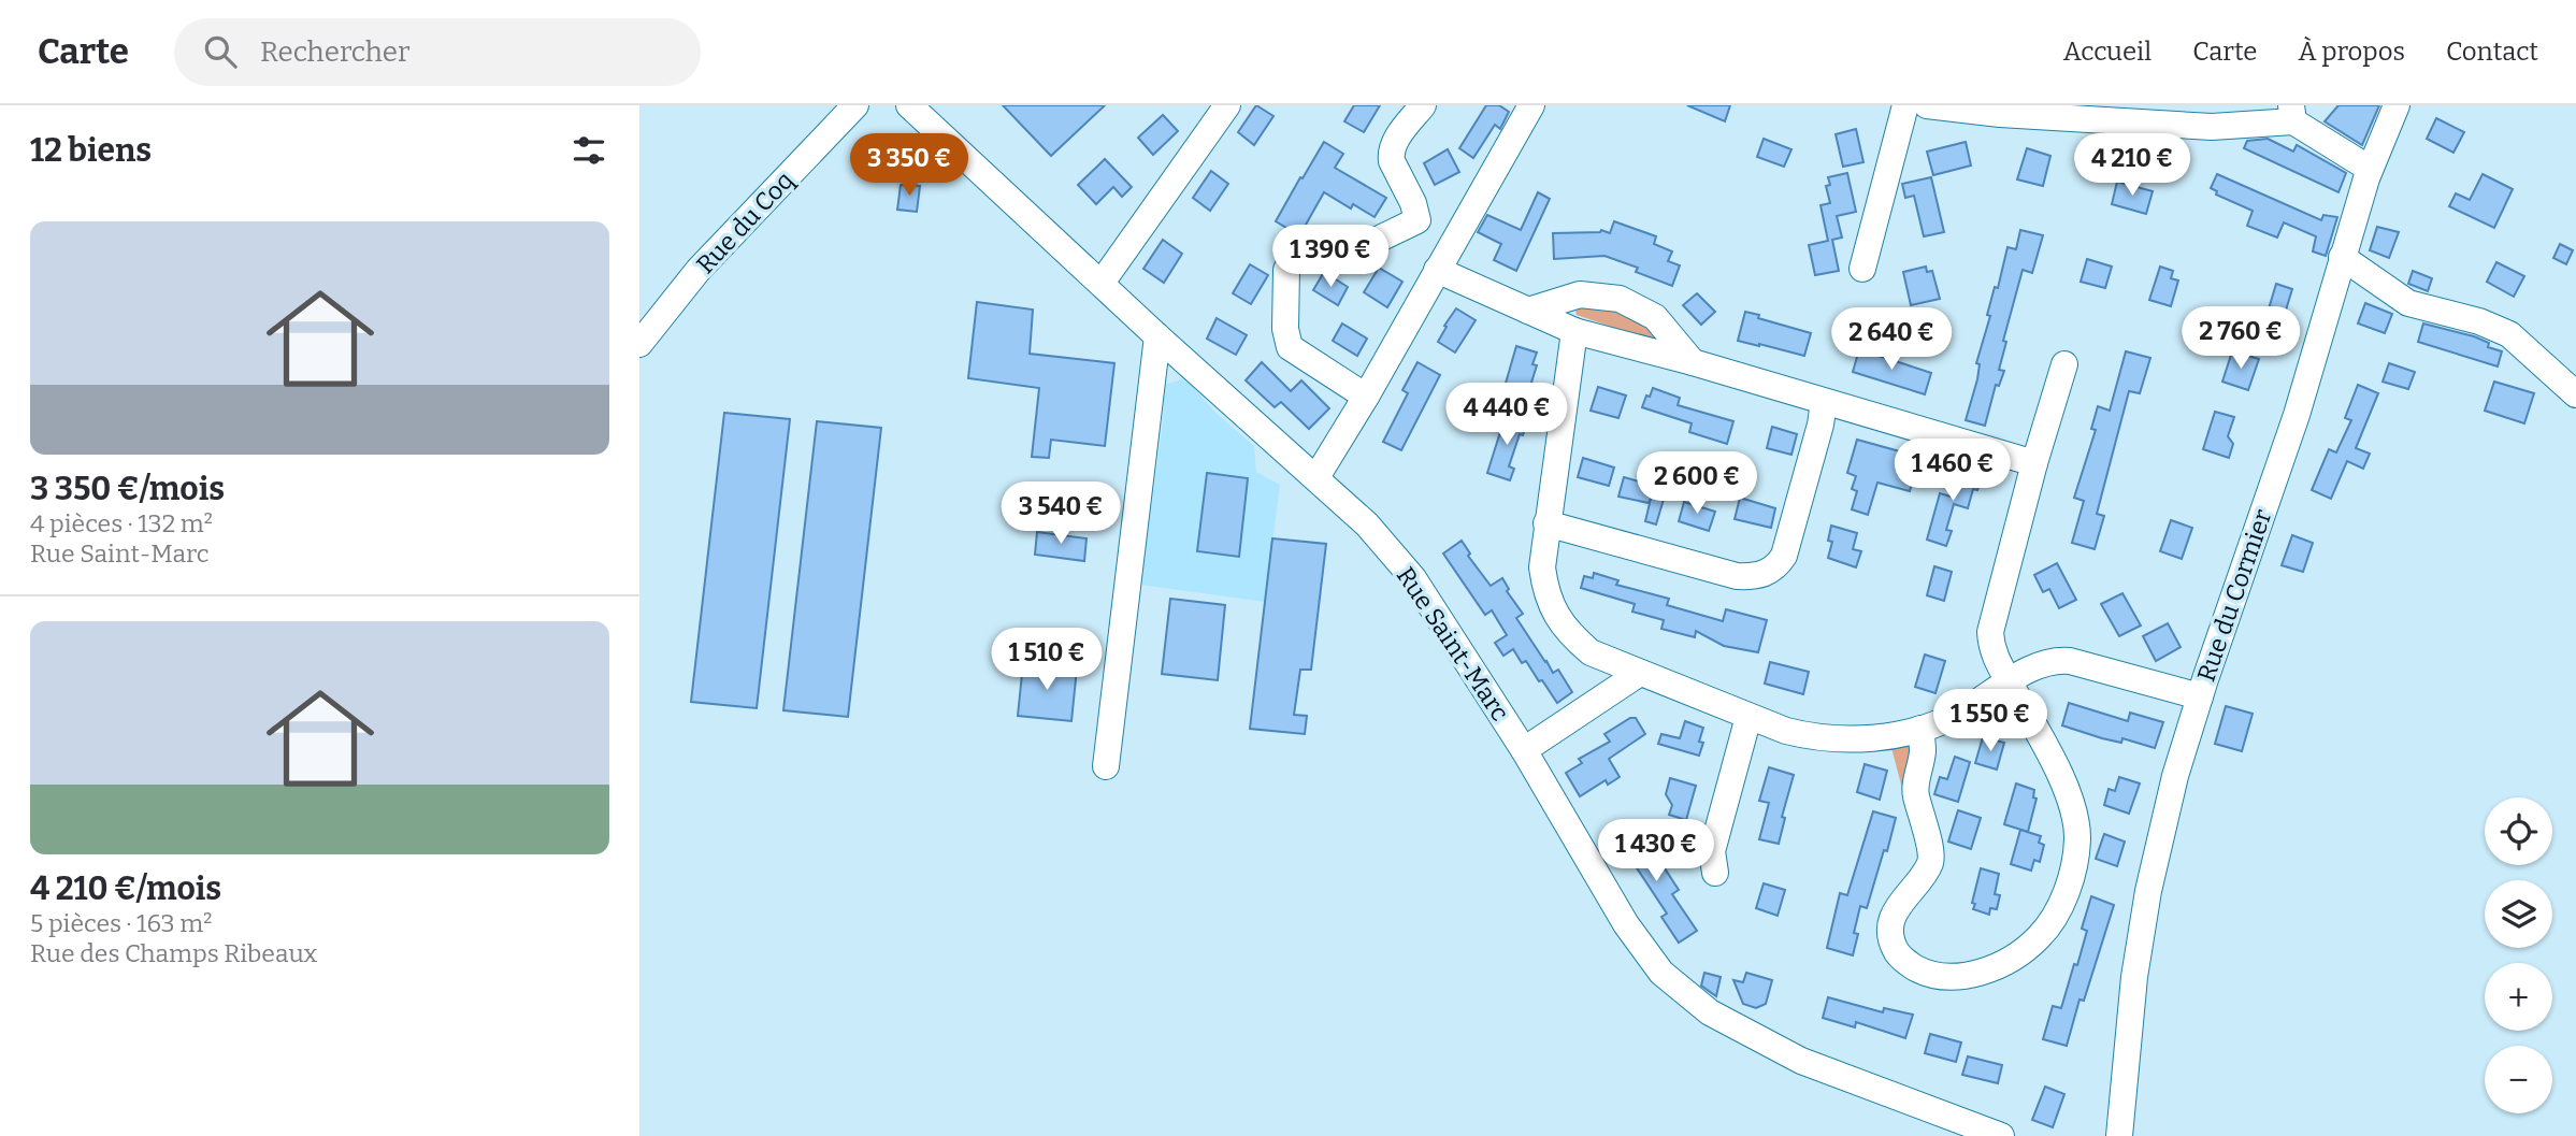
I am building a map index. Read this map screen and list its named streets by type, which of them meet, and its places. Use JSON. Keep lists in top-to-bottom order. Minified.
{"streets":{"street":["Rue du Coq","Rue du Cormier","Rue Saint-Marc"]},"page":{"header":"Carte","search":"Rechercher","nav":["Accueil","Carte","À propos","Contact"],"heading":"12 biens","price":["3 350 €","4 210 €","1 390 €","2 760 €","2 640 €","4 440 €","1 460 €","2 600 €","3 540 €","1 510 €","1 550 €","1 430 €"],"list":[{"name":"3 350 €/mois","note":"4 pièces · 132 m² · Rue Saint-Marc"},{"name":"4 210 €/mois","note":"5 pièces · 163 m² · Rue des Champs Ribeaux"}],"map_buttons":["+","−"]}}
